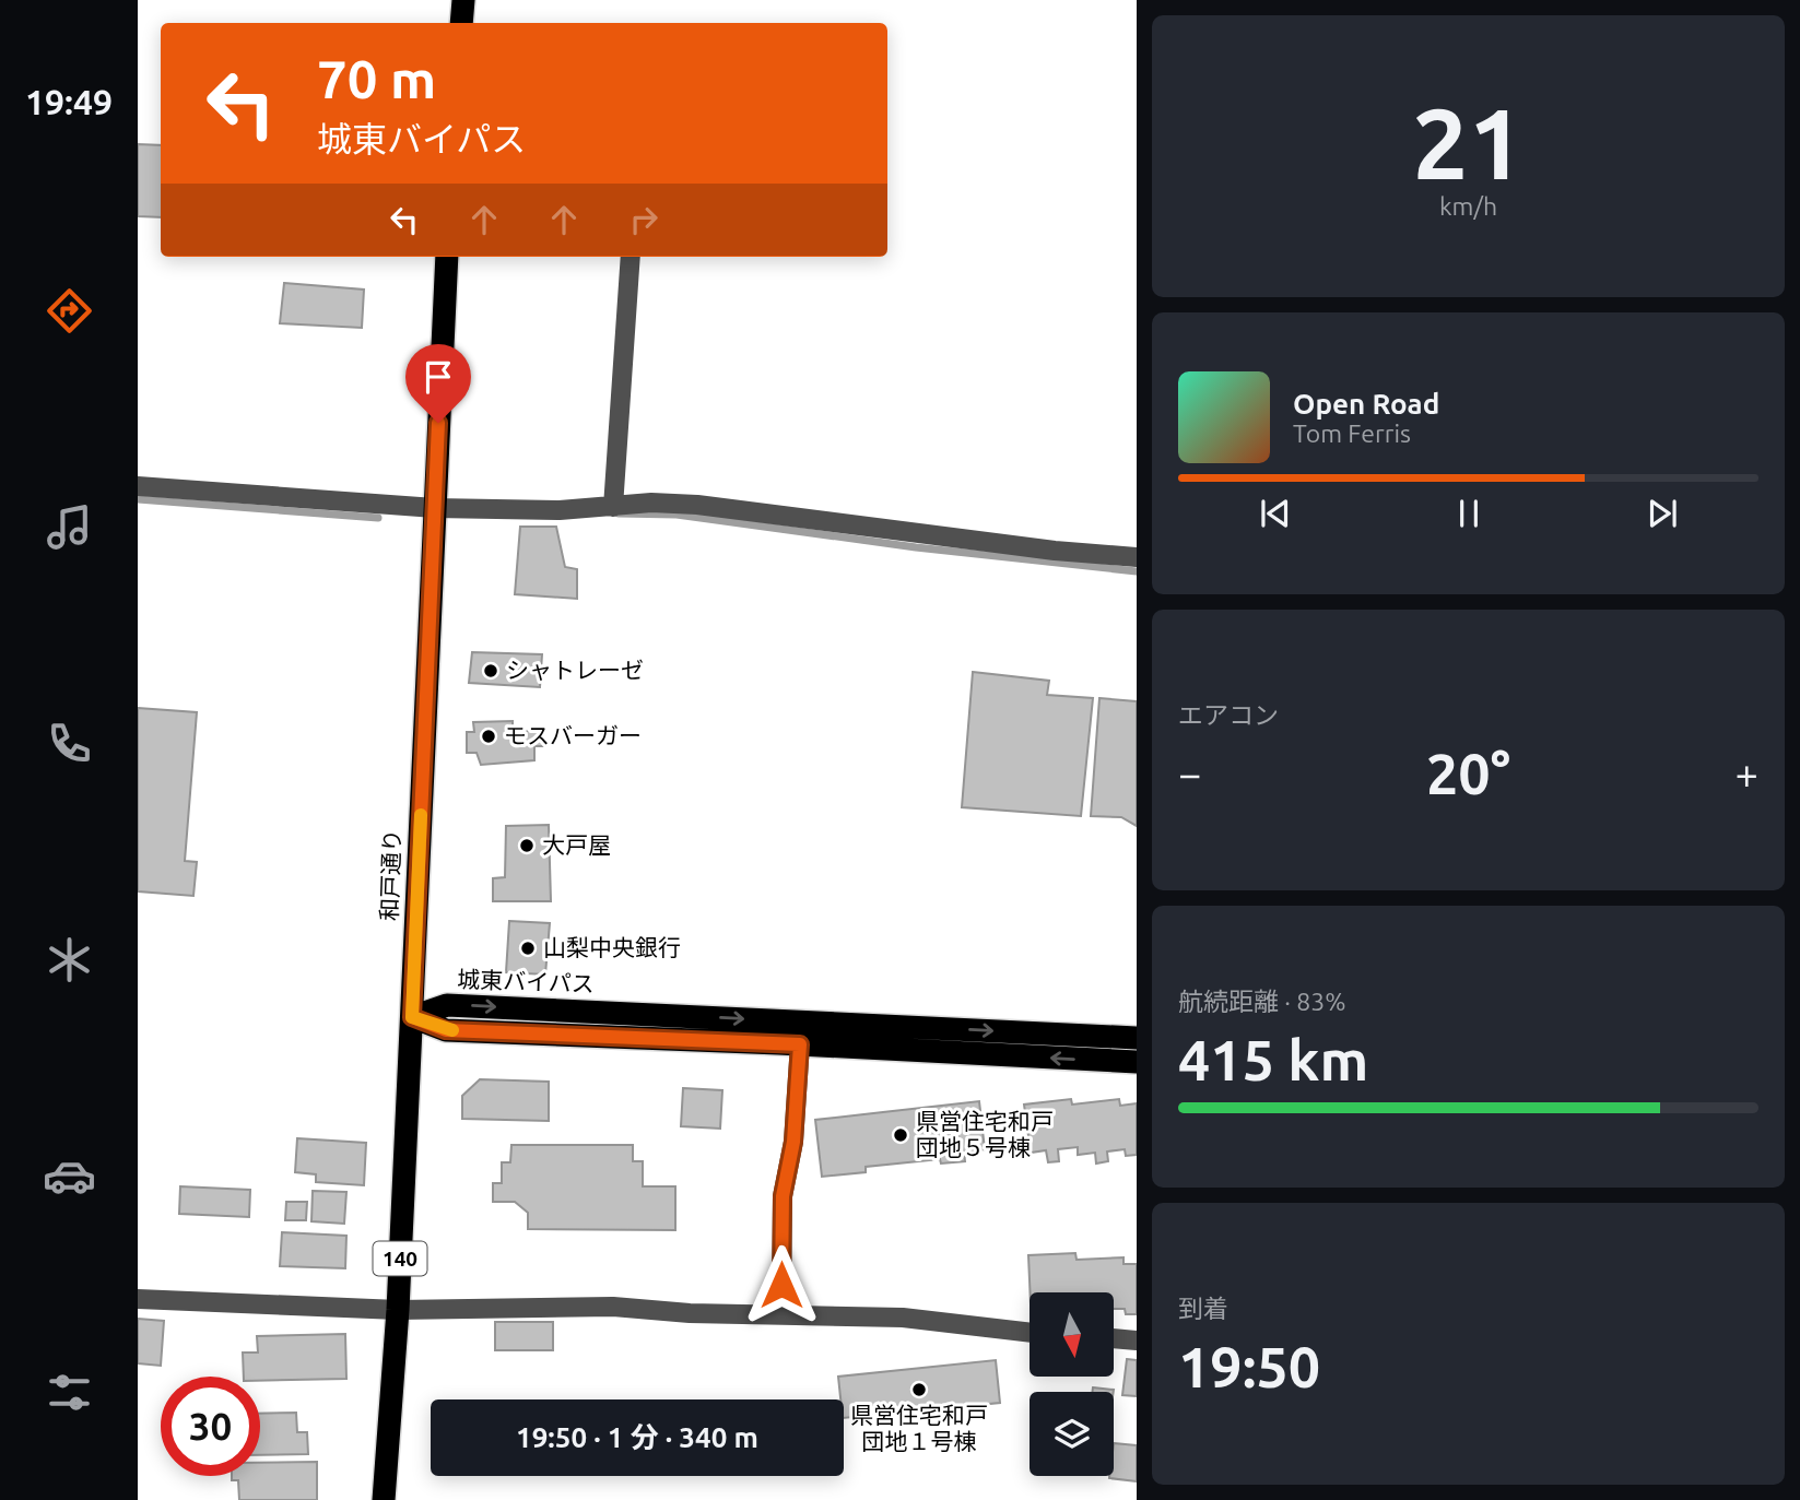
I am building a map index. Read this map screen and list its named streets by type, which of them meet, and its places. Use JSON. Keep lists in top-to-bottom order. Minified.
{"streets":{"highway":["和戸通り","城東バイパス","140"]},"crossings":[["和戸通り","城東バイパス"]],"places":["シャトレーゼ","モスバーガー","大戸屋","山梨中央銀行","県営住宅和戸 団地５号棟","県営住宅和戸 団地１号棟"],"north":"bottom","page":{"tabs":"19:49","tile":[["21","km/h"],"エアコン",["航続距離 · 83%","415 km"],["到着","19:50"]],"turn":["70 m","城東バイパス"],"song":["Open Road","Tom Ferris"],"heat":["−","20°","+"],"limit":"30","trip":"19:50 · 1 分 · 340 m"}}
